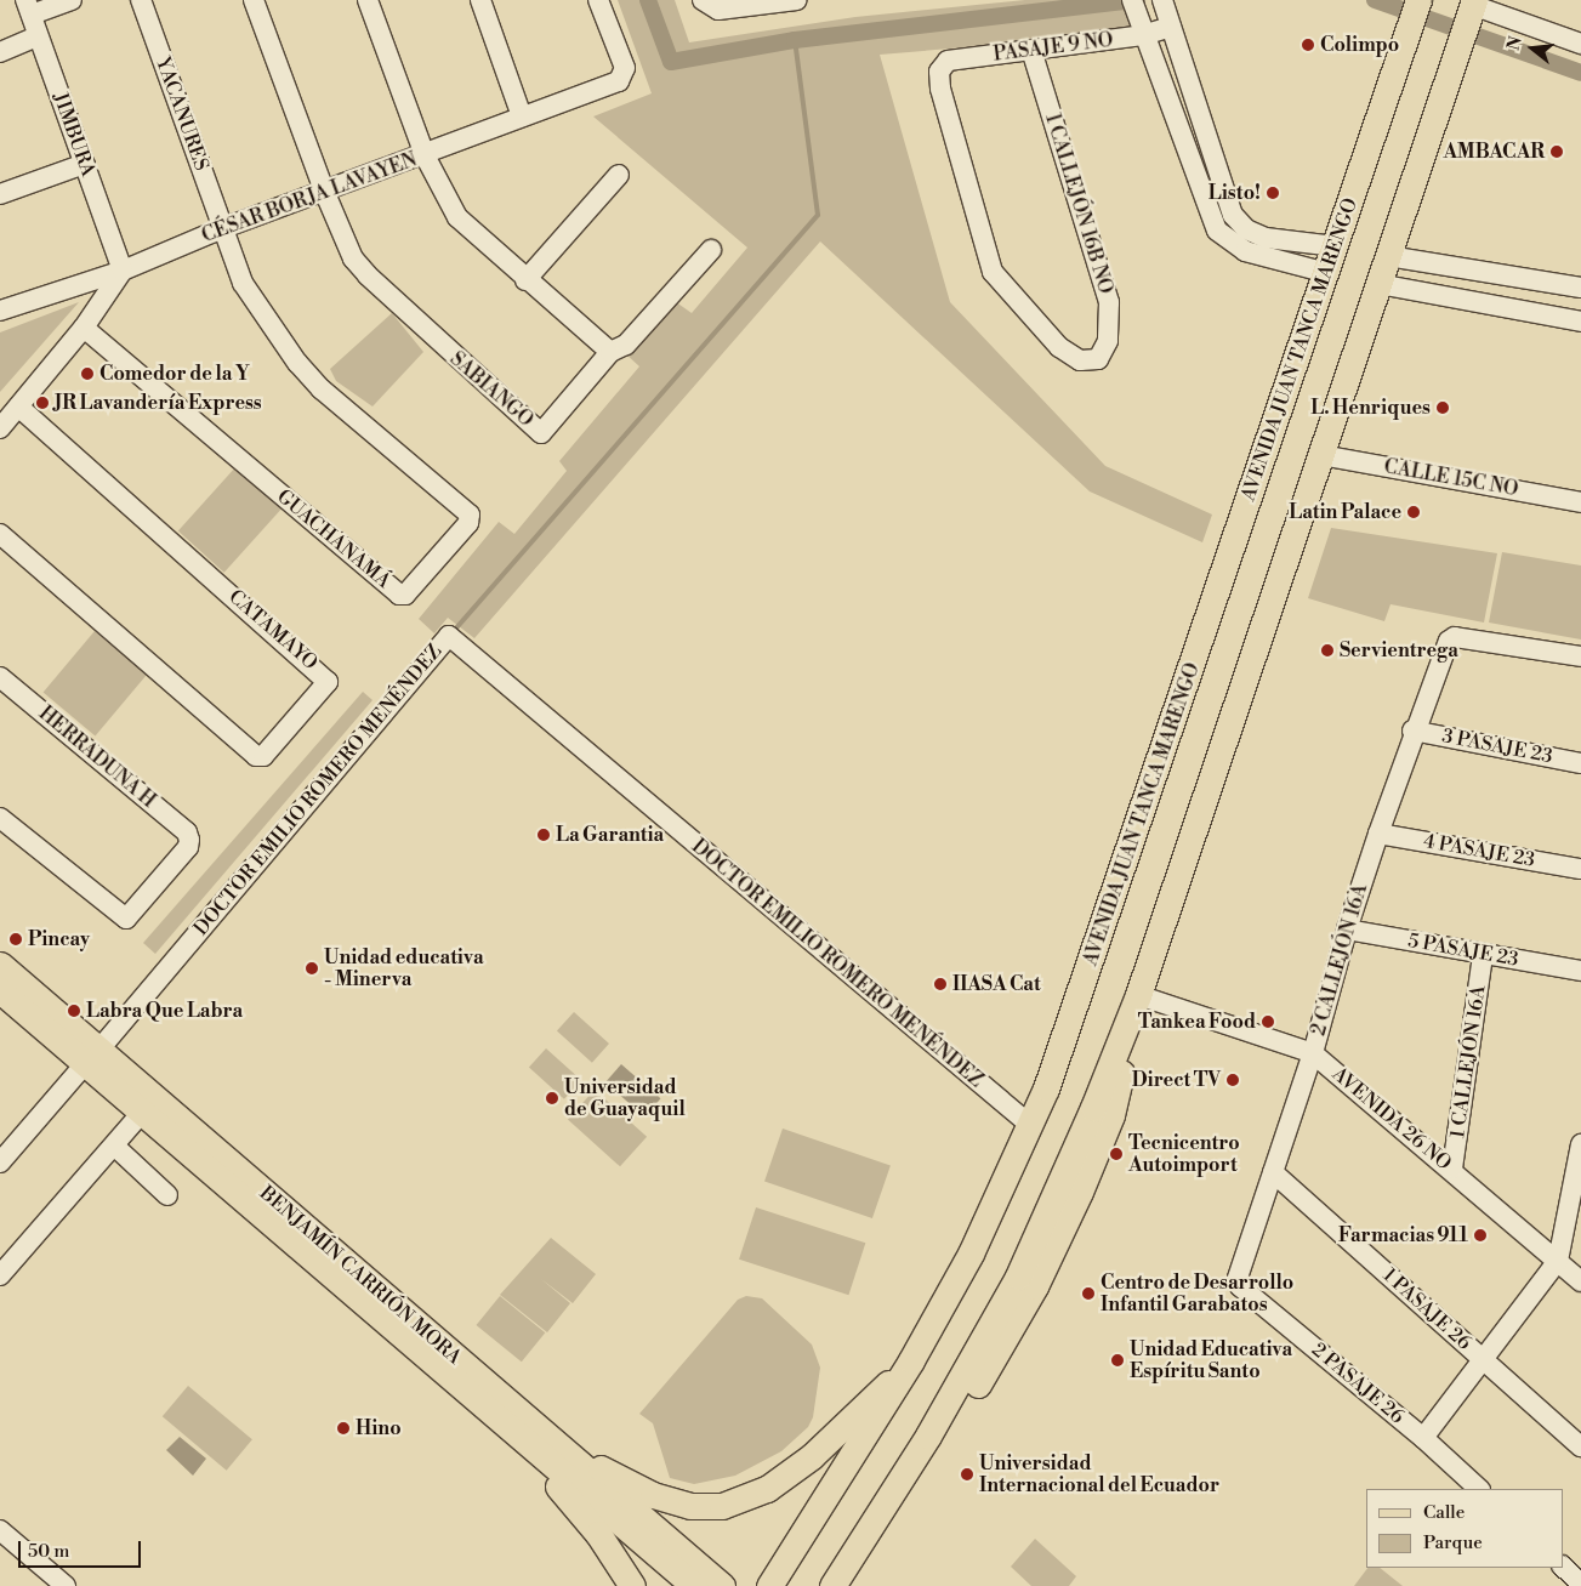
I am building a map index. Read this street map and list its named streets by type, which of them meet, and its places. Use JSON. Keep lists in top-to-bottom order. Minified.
{"streets":{"main road":["AVENIDA JUAN TANCA MARENGO","BENJAMÍN CARRIÓN MORA"],"street":["PASAJE 9 NO","YACANURES","JIMBURA","CÉSAR BORJA LAVAYEN","1 CALLEJÓN 16B NO","SABIANGO","CALLE 15C NO","GUACHANAMÁ","CATAMAYO","3 PASAJE 23","HERRADUNA H","DOCTOR EMILIO ROMERO MENÉNDEZ","4 PASAJE 23","5 PASAJE 23","2 CALLEJÓN 16A","1 CALLEJÓN 16A","AVENIDA 26 NO","1 PASAJE 26","2 PASAJE 26"]},"crossings":[["PASAJE 9 NO","1 CALLEJÓN 16B NO"],["YACANURES","CÉSAR BORJA LAVAYEN"],["YACANURES","GUACHANAMÁ"],["JIMBURA","CÉSAR BORJA LAVAYEN"],["CÉSAR BORJA LAVAYEN","SABIANGO"],["CÉSAR BORJA LAVAYEN","GUACHANAMÁ"],["AVENIDA JUAN TANCA MARENGO","DOCTOR EMILIO ROMERO MENÉNDEZ"],["3 PASAJE 23","2 CALLEJÓN 16A"],["DOCTOR EMILIO ROMERO MENÉNDEZ","BENJAMÍN CARRIÓN MORA"],["4 PASAJE 23","2 CALLEJÓN 16A"],["5 PASAJE 23","2 CALLEJÓN 16A"],["5 PASAJE 23","1 CALLEJÓN 16A"],["2 CALLEJÓN 16A","AVENIDA 26 NO"],["2 CALLEJÓN 16A","1 PASAJE 26"],["2 CALLEJÓN 16A","2 PASAJE 26"],["1 CALLEJÓN 16A","AVENIDA 26 NO"]],"places":["Colimpo","AMBACAR","Listo!","Comedor de la Y","JR Lavandería Express","L. Henriques","Latin Palace","Servientrega","La Garantia","Pincay","Unidad educativa - Minerva","IIASA Cat","Labra Que Labra","Tankea Food","Direct TV","Universidad de Guayaquil","Tecnicentro Autoimport","Farmacias 911","Centro de Desarrollo Infantil Garabatos","Unidad Educativa Espíritu Santo","Hino","Universidad Internacional del Ecuador"],"legend":["Calle","Parque"],"scale_bar":"50 m","north":"left"}
